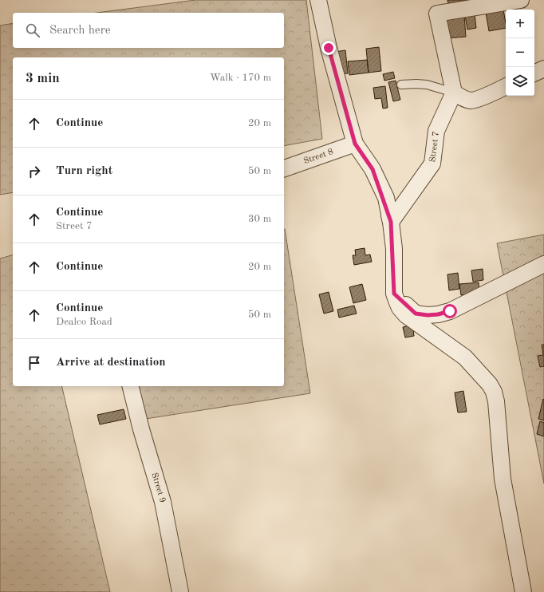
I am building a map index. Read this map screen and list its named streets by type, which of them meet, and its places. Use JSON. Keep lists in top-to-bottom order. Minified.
{"streets":{"street":["Street 7","Street 8","Street 9"]},"page":{"map_buttons":["+","−"],"search":"Search here","heading":["3 min","Walk · 170 m"],"list":[["Continue","20 m"],["Turn right","50 m"],["Continue","Street 7","30 m"],["Continue","20 m"],["Continue","Dealco Road","50 m"],"Arrive at destination"]}}
